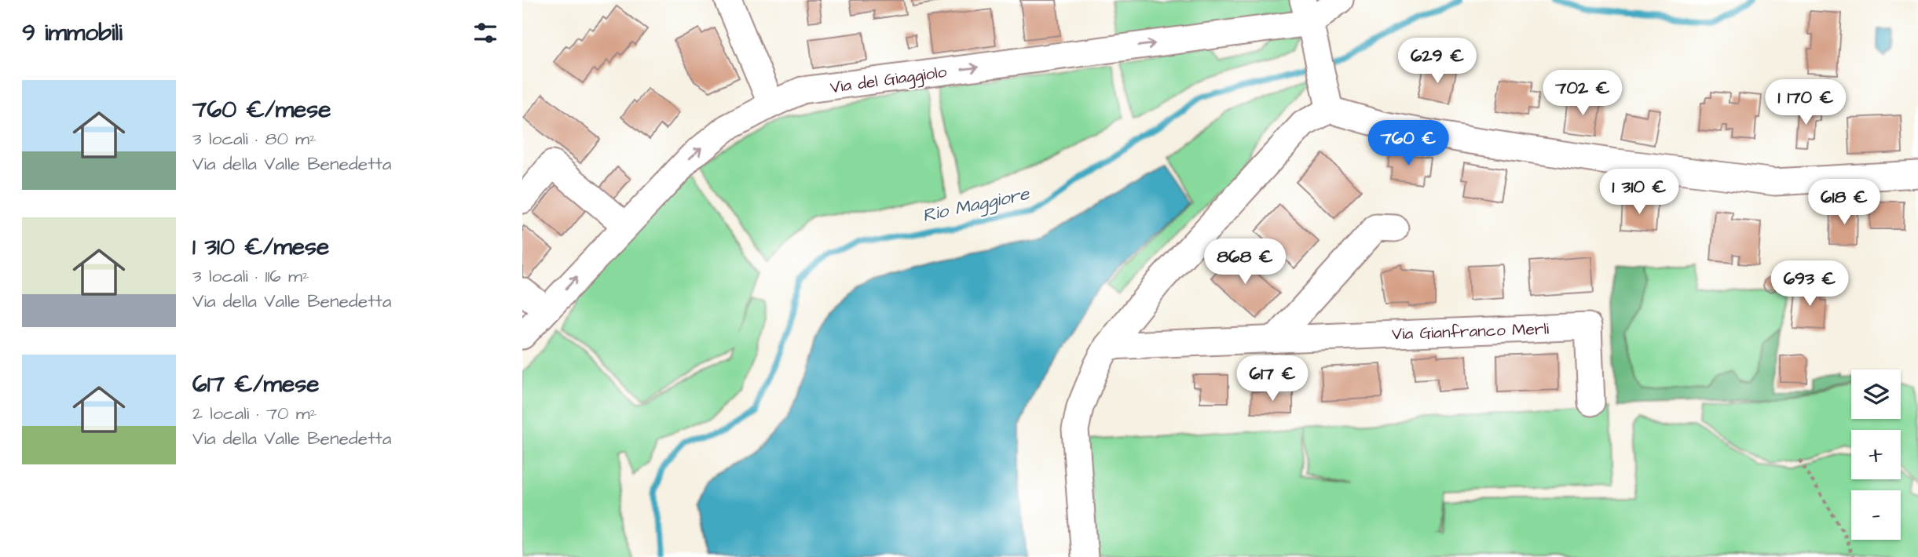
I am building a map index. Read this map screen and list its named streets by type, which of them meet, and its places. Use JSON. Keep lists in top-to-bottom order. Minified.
{"streets":{"street":["Via del Giaggiolo","Via Gianfranco Merli"]},"one_way":["Via del Giaggiolo"],"water":["Rio Maggiore"],"page":{"heading":"9 immobili","price":["629 €","702 €","1 170 €","760 €","1 310 €","618 €","868 €","693 €","617 €"],"list":[{"name":"760 €/mese","note":"3 locali · 80 m² · Via della Valle Benedetta"},{"name":"1 310 €/mese","note":"3 locali · 116 m² · Via della Valle Benedetta"},{"name":"617 €/mese","note":"2 locali · 70 m² · Via della Valle Benedetta"}],"map_buttons":["+","−"]}}
